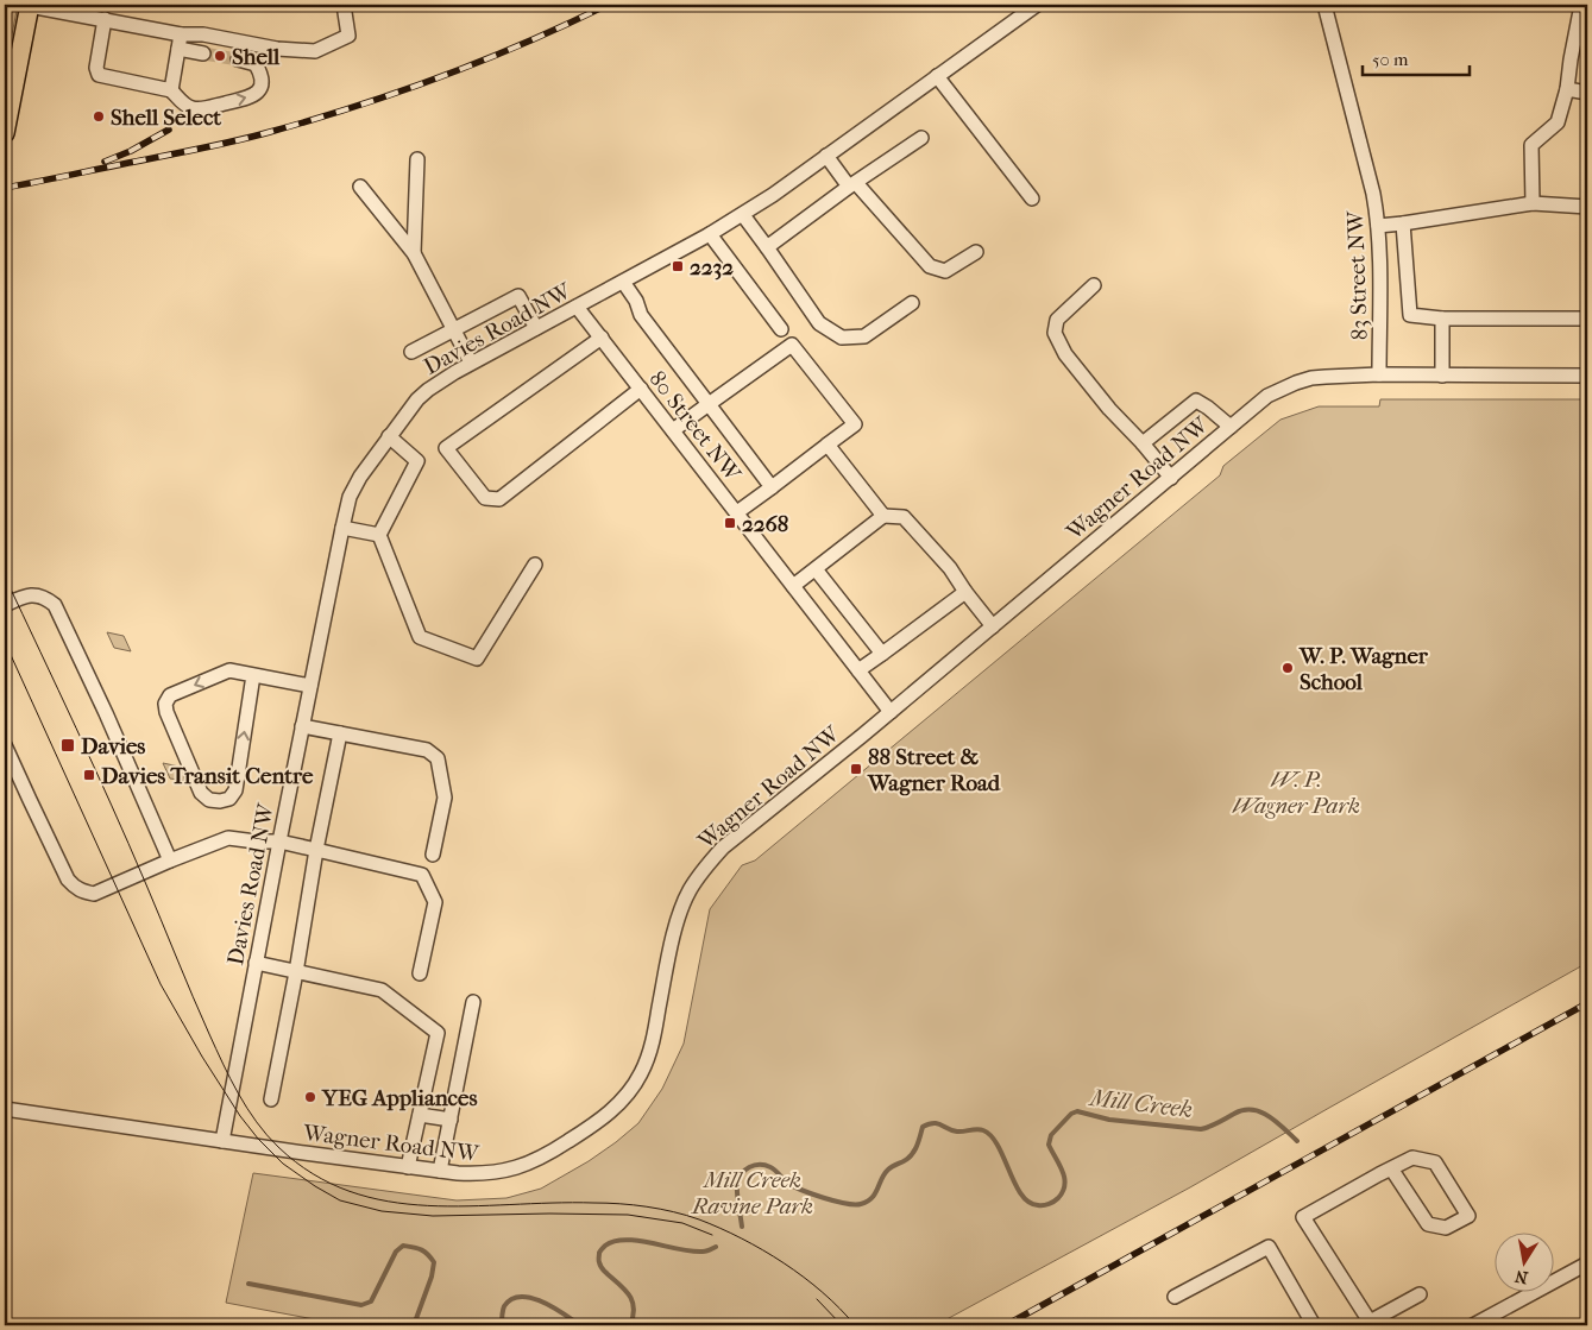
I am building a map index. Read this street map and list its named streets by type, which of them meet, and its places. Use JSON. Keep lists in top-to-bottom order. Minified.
{"streets":{"street":["83 Street NW","Davies Road NW","80 Street NW","Wagner Road NW"]},"crossings":[["83 Street NW","Wagner Road NW"],["Davies Road NW","80 Street NW"],["Davies Road NW","Wagner Road NW"],["80 Street NW","Wagner Road NW"]],"water":["Mill Creek"],"parks":["W. P. Wagner Park","Mill Creek Ravine Park"],"places":{"other":["Shell","Shell Select","W. P. Wagner School","YEG Appliances"],"transit":["2232","2268","Davies","88 Street & Wagner Road","Davies Transit Centre"]},"scale_bar":"50 m","north":"bottom"}
